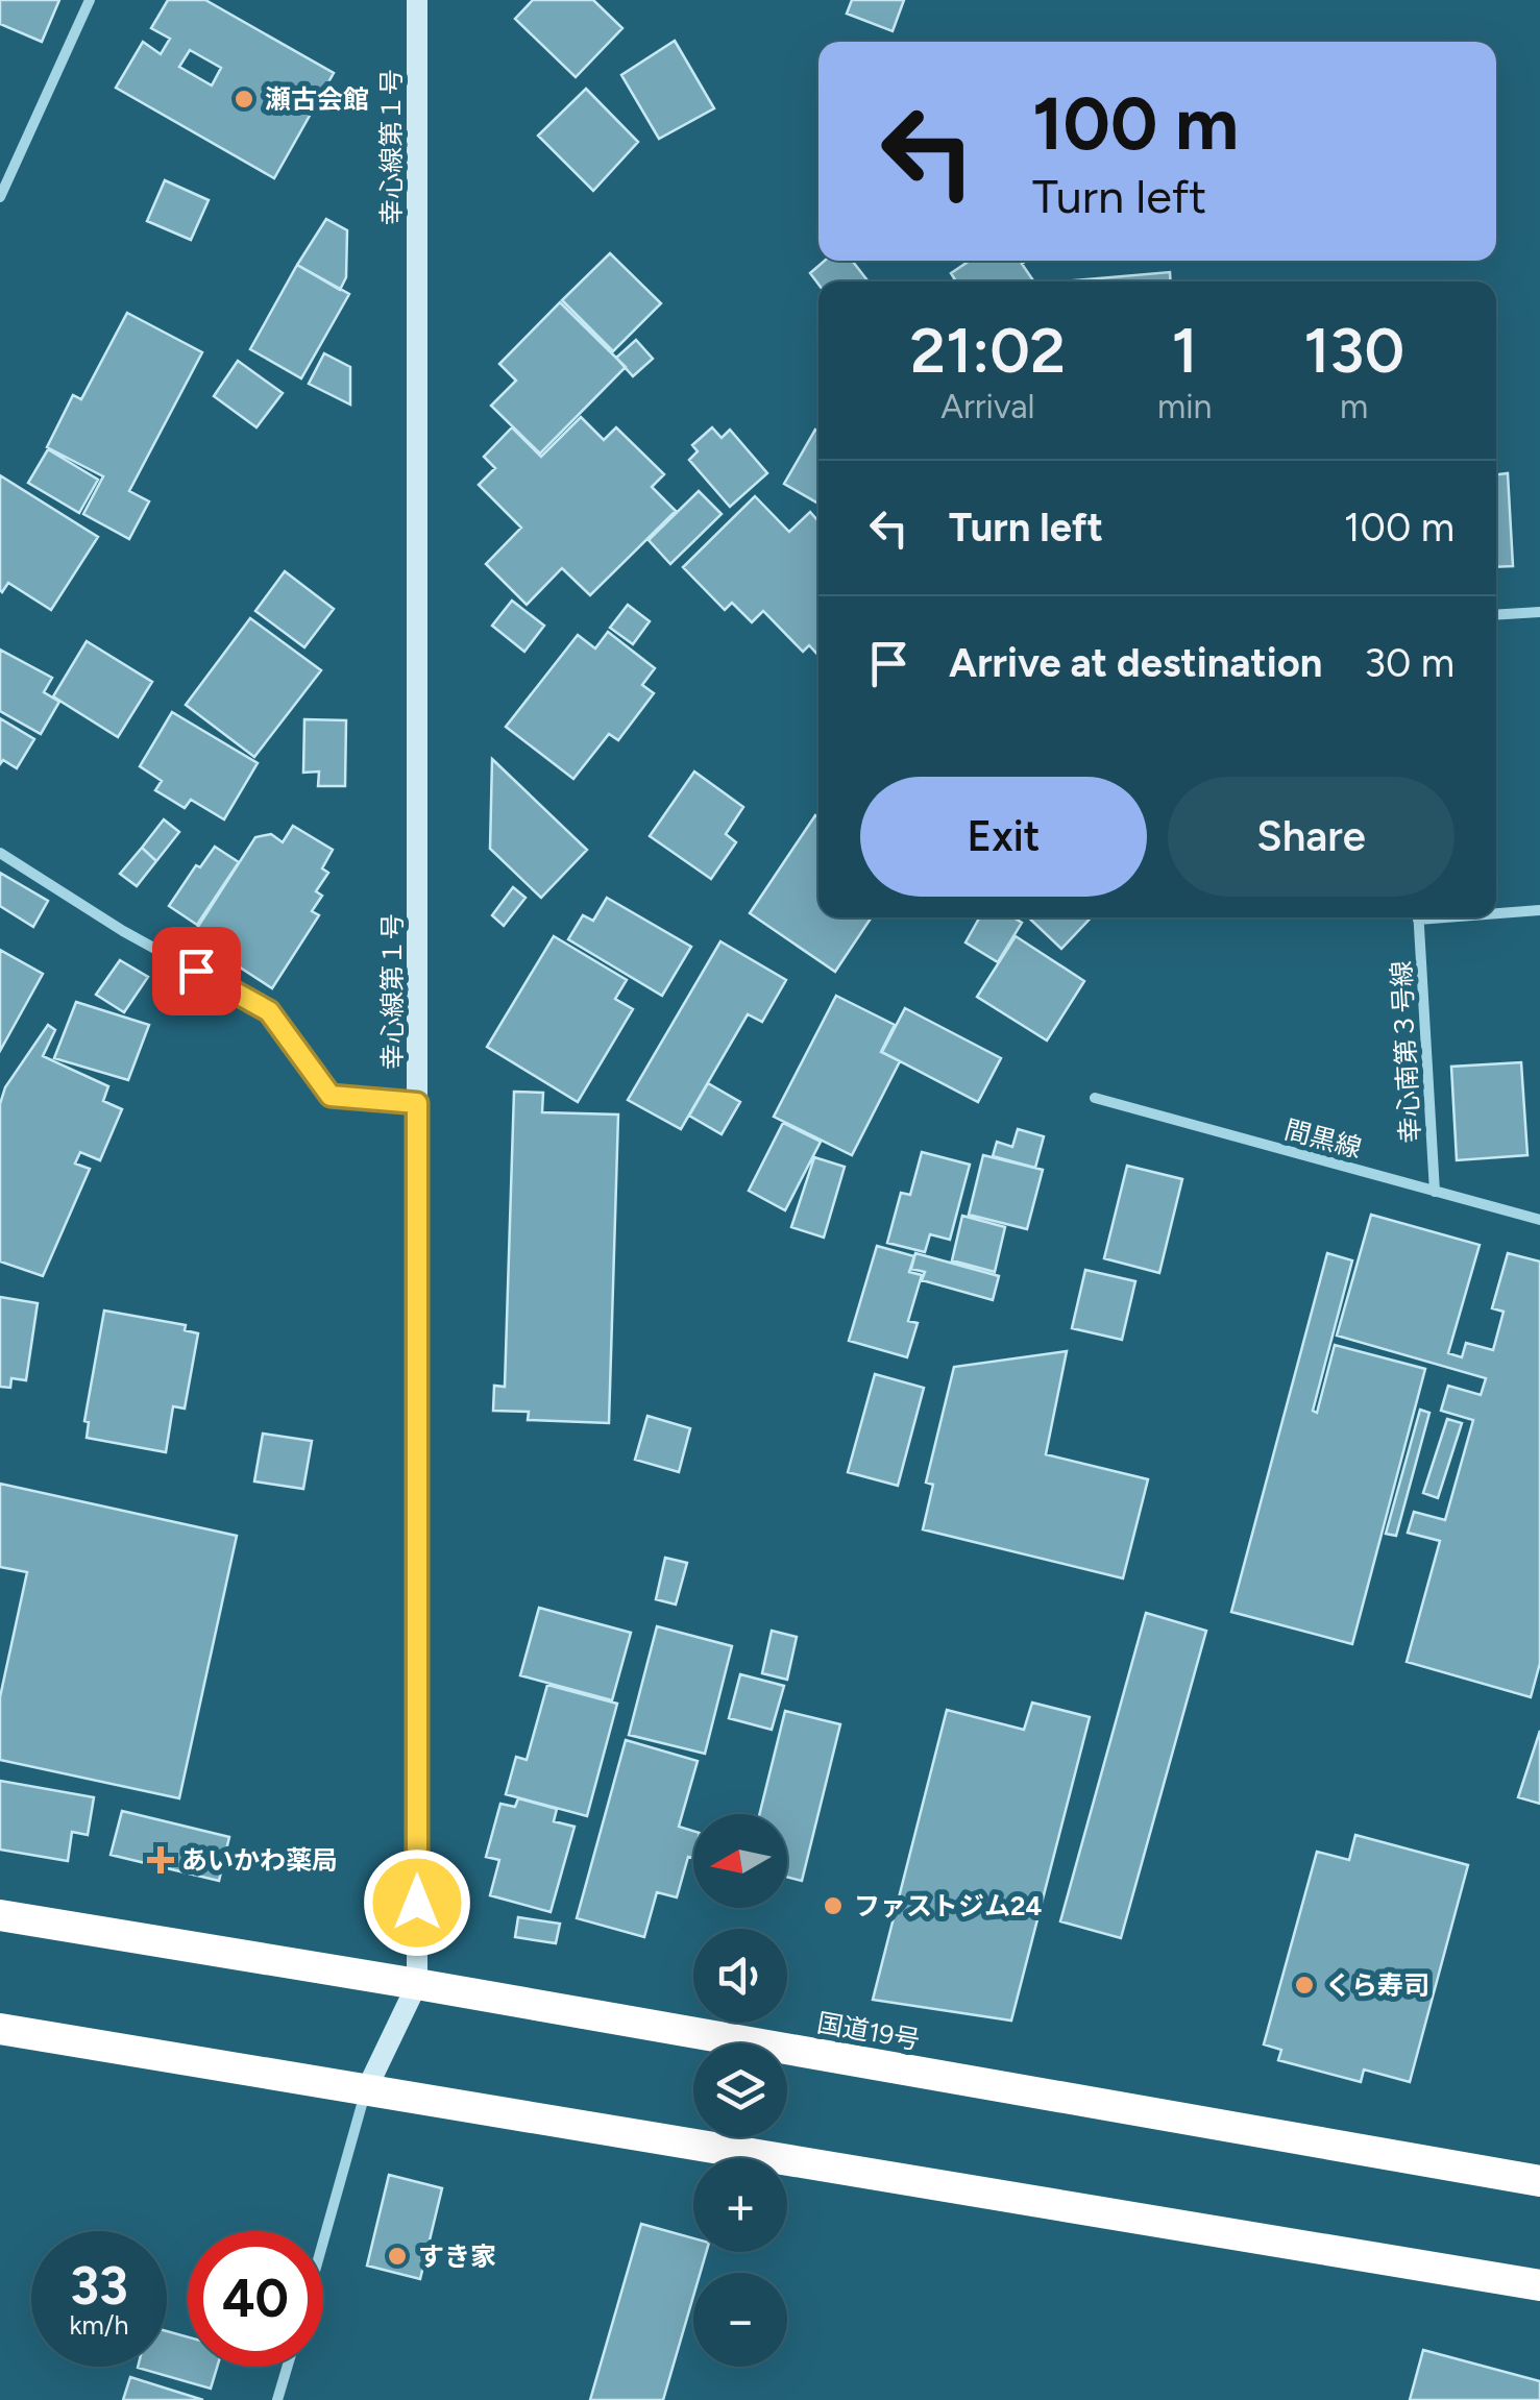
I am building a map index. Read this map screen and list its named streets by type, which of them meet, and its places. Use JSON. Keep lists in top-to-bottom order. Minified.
{"streets":{"highway":["国道19号"],"street":["幸心線第１号","幸心南第３号線","間黒線"]},"crossings":[["幸心線第１号","国道19号"],["幸心南第３号線","間黒線"]],"places":{"other":["瀬古会館","ファストジム24","くら寿司","すき家"],"health":["あいかわ薬局"]},"north":"left","page":{"turn":["100 m","Turn left"],"eta":["21:02","Arrival","1","min","130","m"],"list":[{"name":"Turn left","value":"100 m"},{"name":"Arrive at destination","value":"30 m"}],"buttons":["Exit","Share"],"map_buttons":["+","−"],"speed":"33 km/h","limit":"40"}}
